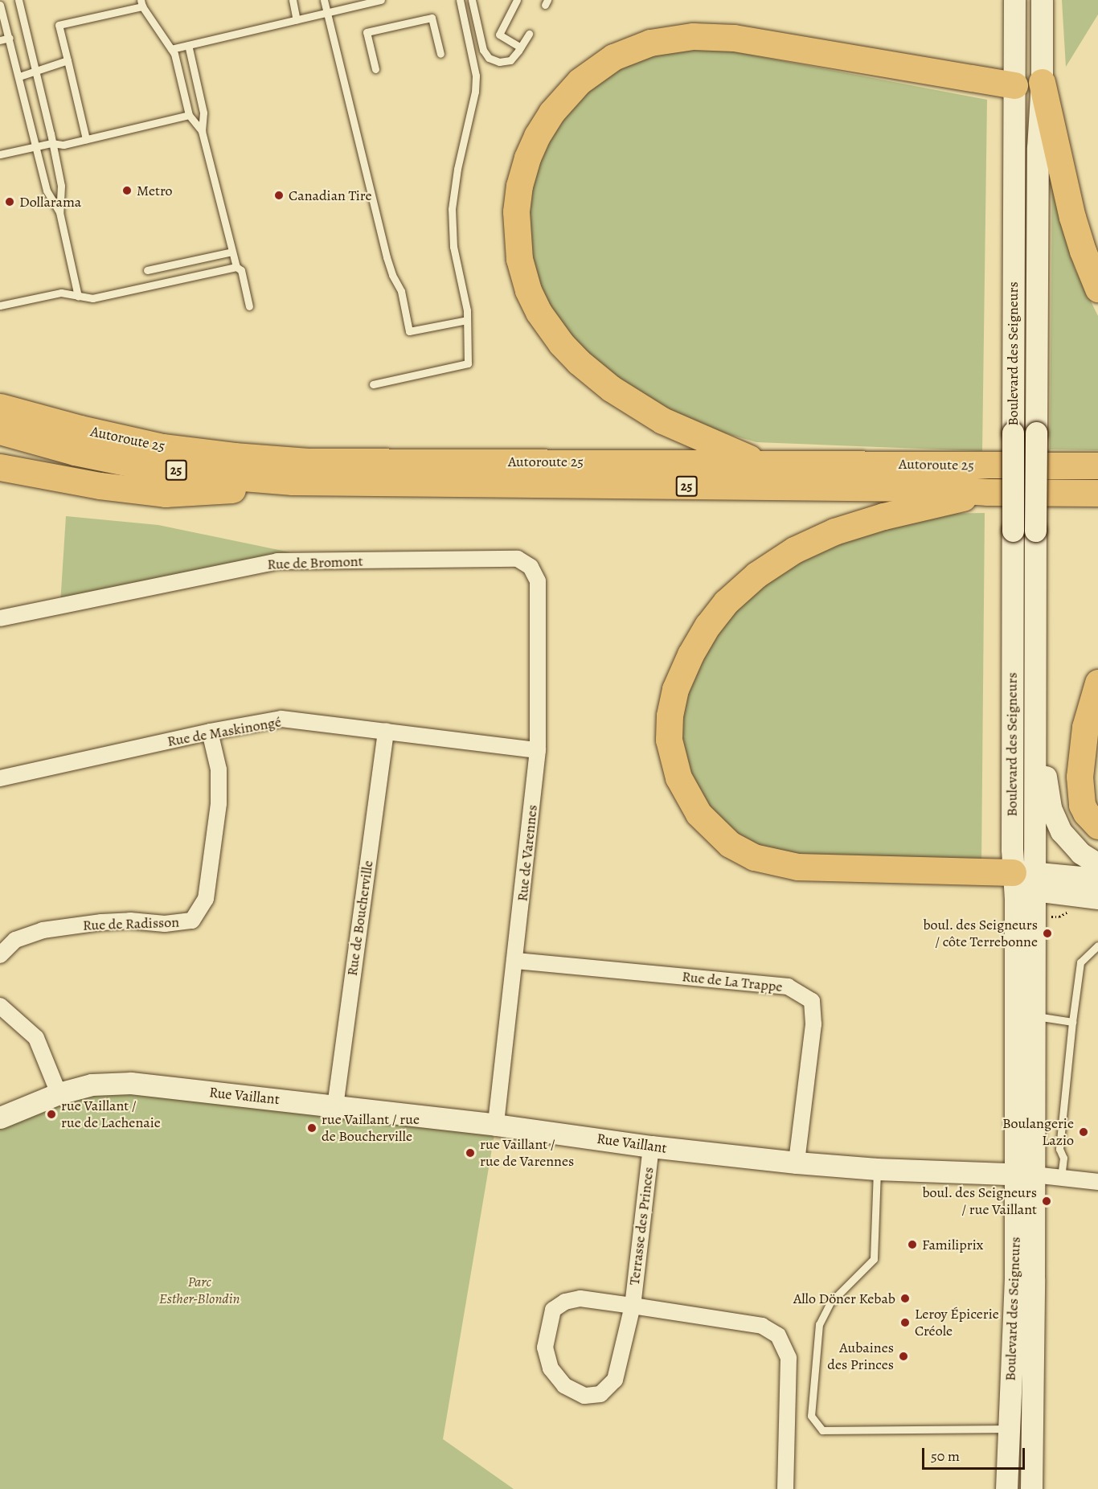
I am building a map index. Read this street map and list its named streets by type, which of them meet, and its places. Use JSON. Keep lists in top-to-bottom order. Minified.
{"streets":{"highway":["Autoroute 25","25"],"main road":["Boulevard des Seigneurs","Rue Vaillant"],"street":["Rue de Bromont","Rue de Maskinongé","Rue de Varennes","Rue de Boucherville","Rue de Radisson","Rue de La Trappe","Terrasse des Princes"]},"crossings":[["Boulevard des Seigneurs","Rue Vaillant"],["Rue de Bromont","Rue de Varennes"],["Rue de Maskinongé","Rue de Varennes"],["Rue de Maskinongé","Rue de Boucherville"],["Rue de Maskinongé","Rue de Radisson"],["Rue de Varennes","Rue de La Trappe"],["Rue de Varennes","Rue Vaillant"],["Rue de Boucherville","Rue Vaillant"],["Rue de La Trappe","Rue Vaillant"],["Rue Vaillant","Terrasse des Princes"]],"parks":["Parc Esther-Blondin"],"places":["Metro","Canadian Tire","Dollarama","boul. des Seigneurs / côte Terrebonne","rue Vaillant / rue de Lachenaie","rue Vaillant / rue de Boucherville","Boulangerie Lazio","rue Vaillant / rue de Varennes","boul. des Seigneurs / rue Vaillant","Familiprix","Allo Döner Kebab","Leroy Épicerie Créole","Aubaines des Princes"],"scale_bar":"50 m"}
